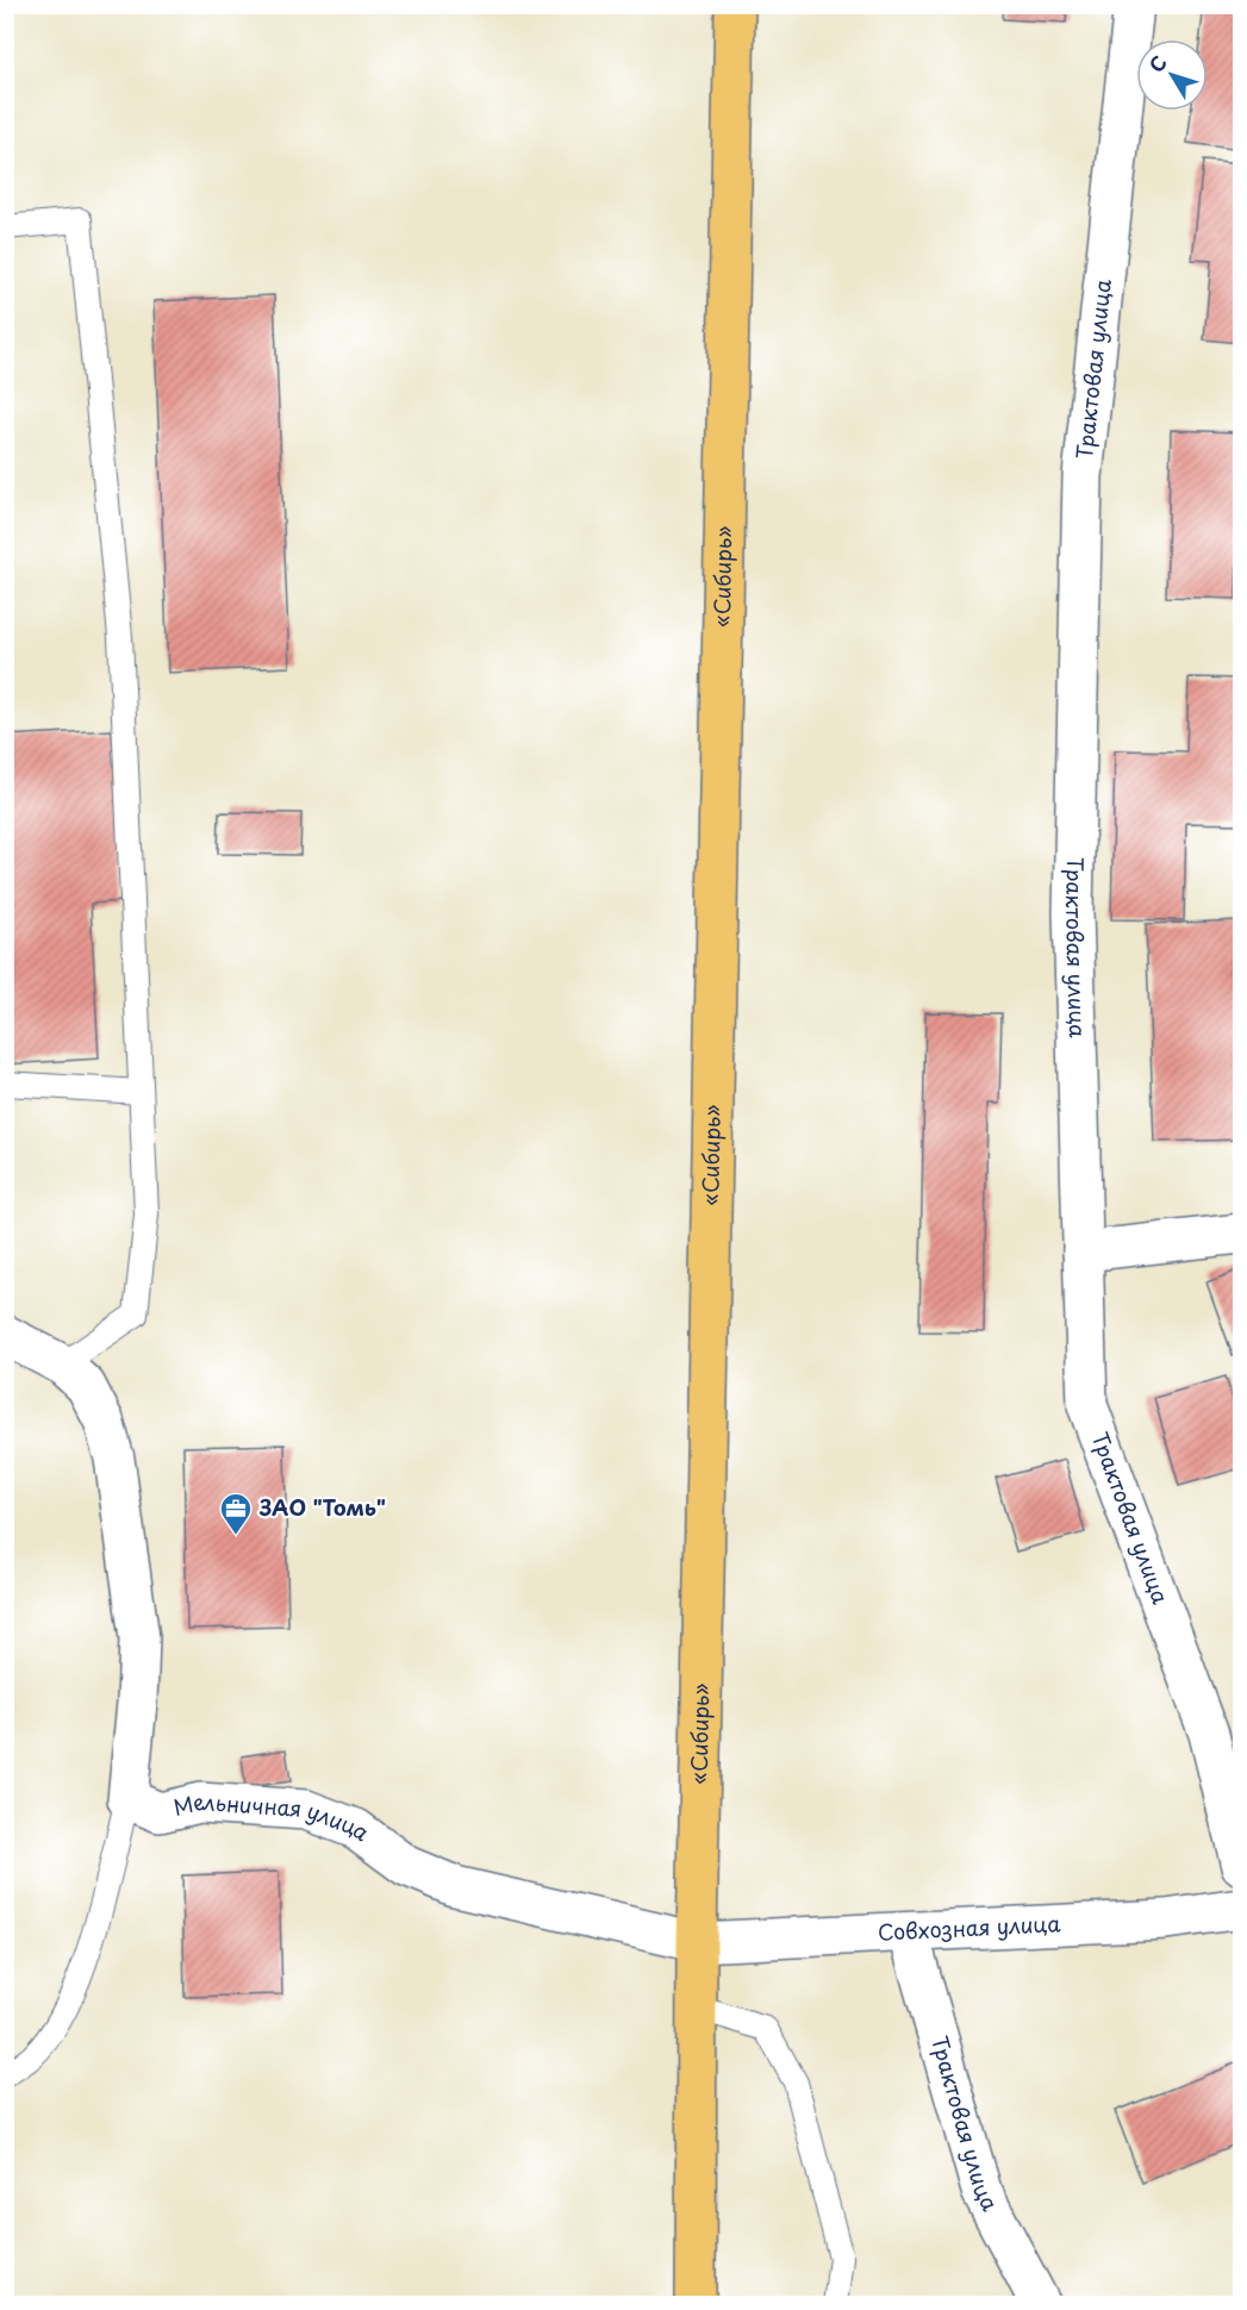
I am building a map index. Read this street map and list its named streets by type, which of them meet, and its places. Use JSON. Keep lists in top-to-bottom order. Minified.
{"streets":{"highway":["«Сибирь»"],"street":["Трактовая улица","Мельничная улица","Совхозная улица"]},"crossings":[["Трактовая улица","Совхозная улица"],["«Сибирь»","Мельничная улица"],["«Сибирь»","Совхозная улица"],["Мельничная улица","Совхозная улица"]],"places":{"office":["ЗАО \"Томь\""]},"north":"top left"}
